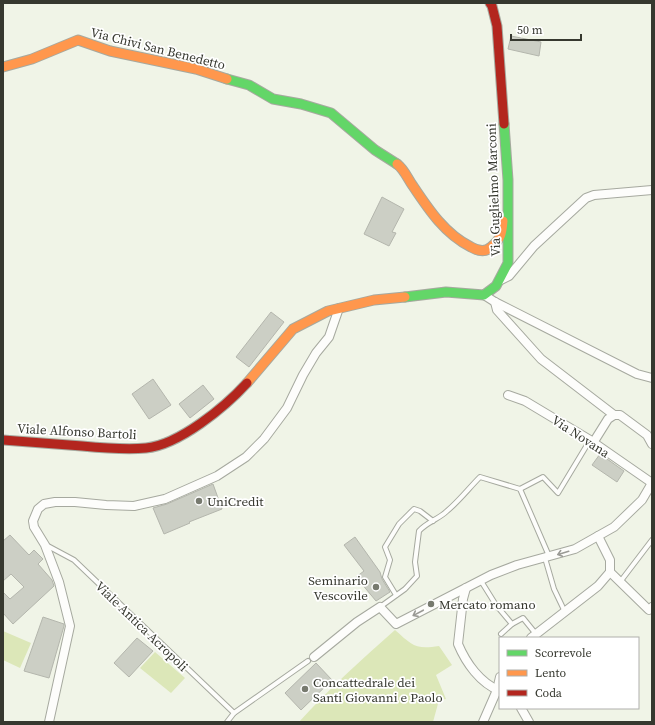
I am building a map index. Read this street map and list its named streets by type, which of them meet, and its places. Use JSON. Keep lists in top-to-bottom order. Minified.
{"streets":{"street":["Via Chivi San Benedetto","Via Guglielmo Marconi","Viale Alfonso Bartoli","Via Novana"],"lane":["Viale Antica Acropoli"]},"crossings":[["Via Chivi San Benedetto","Via Guglielmo Marconi"]],"places":["UniCredit","Seminario Vescovile","Mercato romano","Concattedrale dei Santi Giovanni e Paolo"],"legend":["Scorrevole","Lento","Coda"],"scale_bar":"50 m"}
